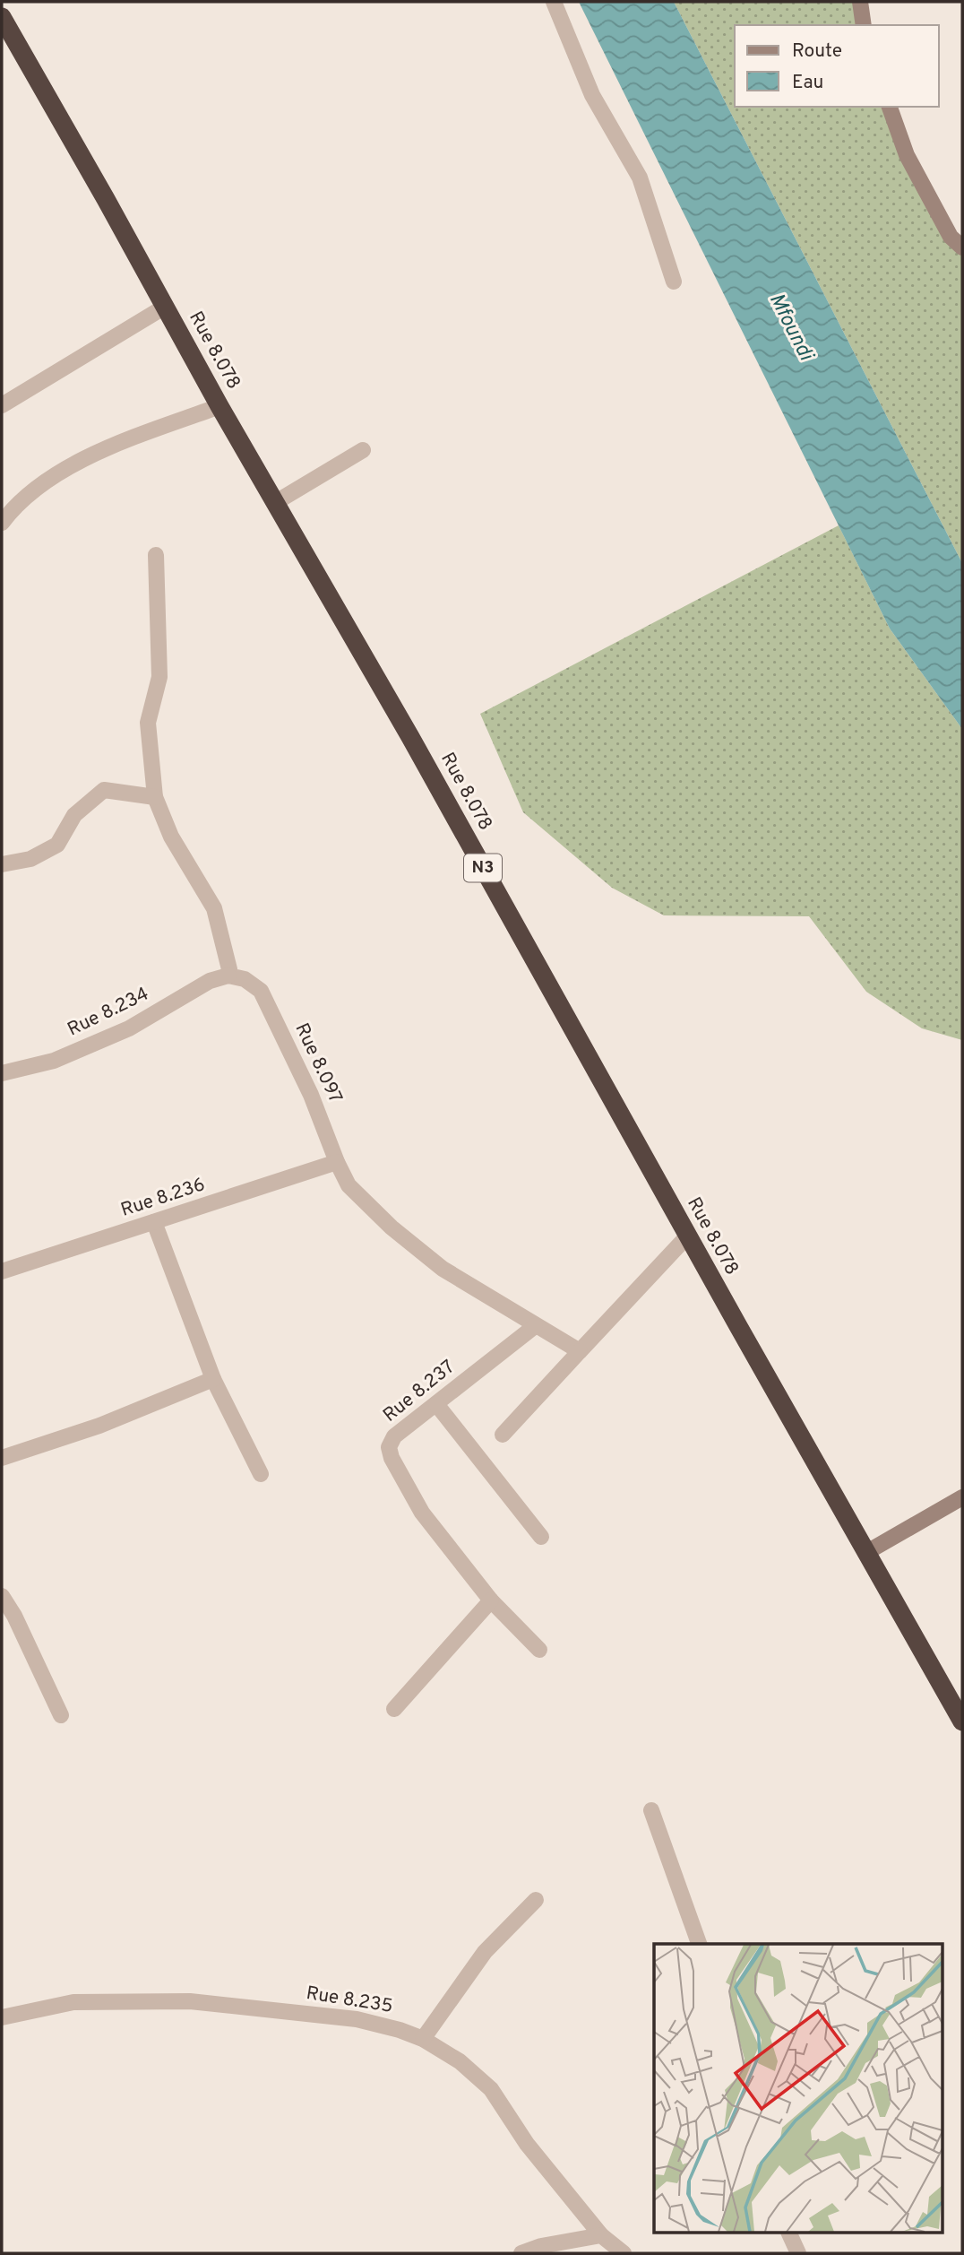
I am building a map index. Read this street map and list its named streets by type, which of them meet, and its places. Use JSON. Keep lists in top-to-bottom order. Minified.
{"streets":{"highway":["Rue 8.078","N3"],"street":["Rue 8.234","Rue 8.097","Rue 8.236","Rue 8.237","Rue 8.235"]},"crossings":[["Rue 8.234","Rue 8.097"],["Rue 8.097","Rue 8.236"],["Rue 8.097","Rue 8.237"]],"water":["Mfoundi"],"legend":["Route","Eau"]}
